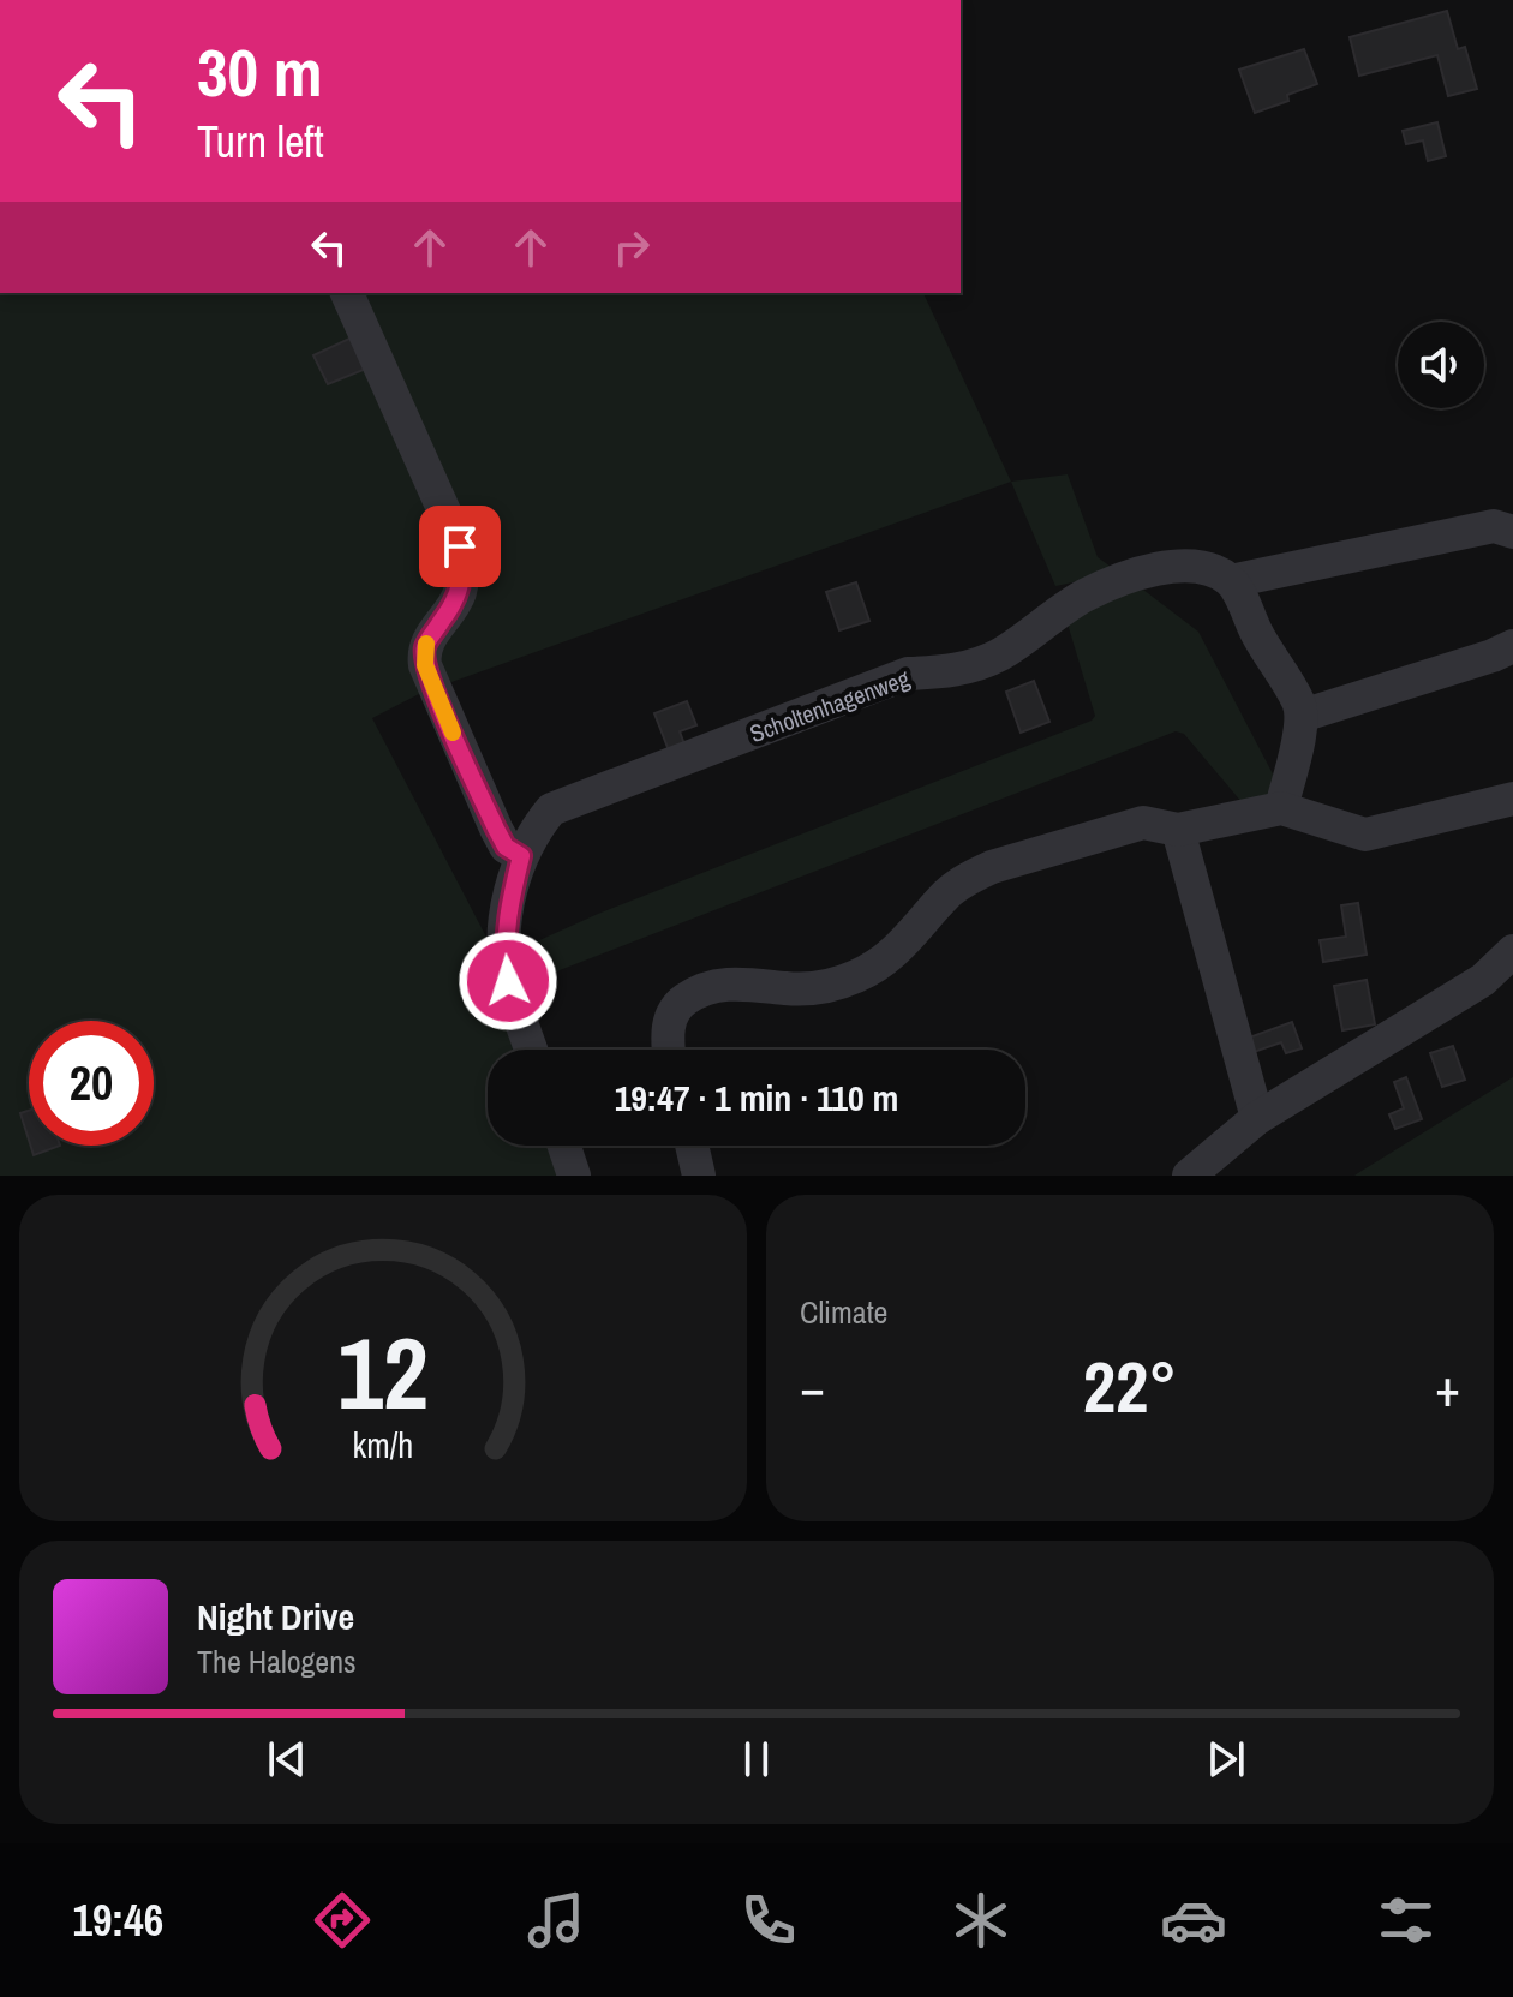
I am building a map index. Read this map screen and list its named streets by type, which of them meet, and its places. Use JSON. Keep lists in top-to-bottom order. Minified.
{"streets":{"lane":["Scholtenhagenweg"]},"page":{"turn":["30 m","Turn left"],"limit":"20","trip":"19:47 · 1 min · 110 m","tile":"Climate","heat":["−","22°","+"],"song":["Night Drive","The Halogens"],"tabs":"19:46","gauge":["12","km/h"]}}
